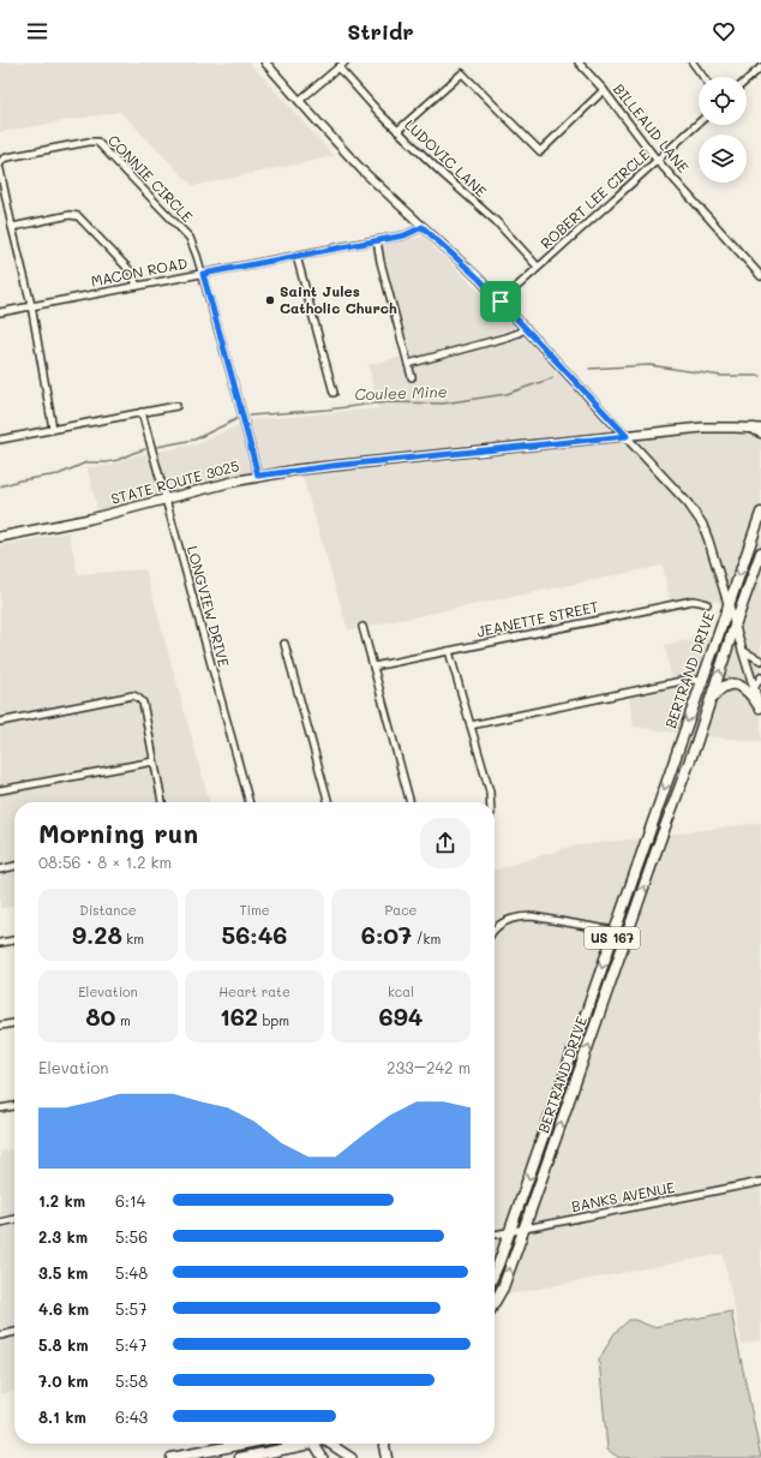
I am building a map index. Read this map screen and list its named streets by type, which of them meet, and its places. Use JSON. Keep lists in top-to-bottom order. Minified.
{"streets":{"main road":["STATE ROUTE 3025","BERTRAND DRIVE","US 167"],"street":["BILLEAUD LANE","LUDOVIC LANE","CONNIE CIRCLE","ROBERT LEE CIRCLE","MACON ROAD","LONGVIEW DRIVE","JEANETTE STREET","BANKS AVENUE"]},"crossings":[["BILLEAUD LANE","ROBERT LEE CIRCLE"],["LUDOVIC LANE","ROBERT LEE CIRCLE"],["CONNIE CIRCLE","MACON ROAD"],["STATE ROUTE 3025","LONGVIEW DRIVE"],["BERTRAND DRIVE","BANKS AVENUE"]],"water":["Coulee Mine"],"places":["Saint Jules Catholic Church"],"page":{"header":"Stridr","heading":["Morning run","08:56 · 8 × 1.2 km"],"stats":[["Distance","9.28 km"],["Time","56:46"],["Pace","6:07 /km"],["Elevation","80 m"],["Heart rate","162 bpm"],["kcal","694"]],"chart":["Elevation","233–242 m"],"list":[{"name":"1.2 km","note":"6:14"},{"name":"2.3 km","note":"5:56"},{"name":"3.5 km","note":"5:48"},{"name":"4.6 km","note":"5:57"},{"name":"5.8 km","note":"5:47"},{"name":"7.0 km","note":"5:58"},{"name":"8.1 km","note":"6:43"}]}}
